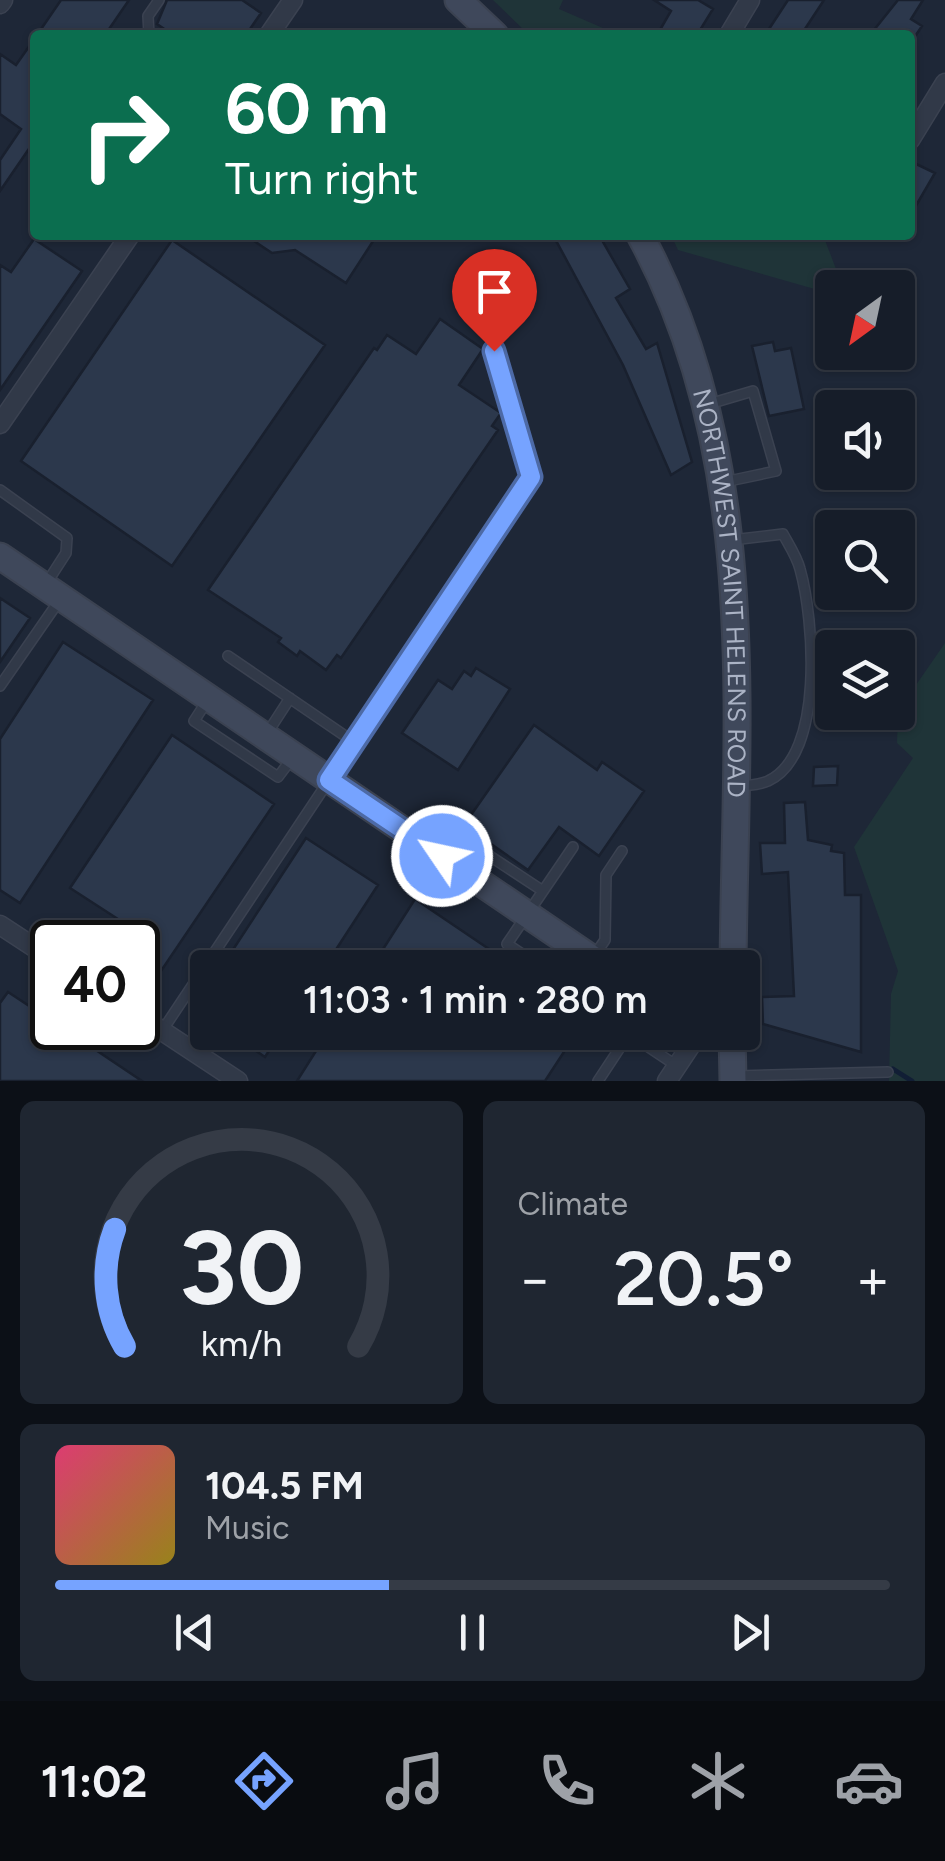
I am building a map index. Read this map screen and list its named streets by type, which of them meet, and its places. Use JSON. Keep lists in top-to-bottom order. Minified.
{"streets":{"main road":["NORTHWEST SAINT HELENS ROAD"]},"north":"bottom left","page":{"turn":["60 m","Turn right"],"limit":"40","trip":"11:03 · 1 min · 280 m","tile":"Climate","heat":["−","20.5°","+"],"song":["104.5 FM","Music"],"tabs":"11:02","gauge":["30","km/h"]}}
